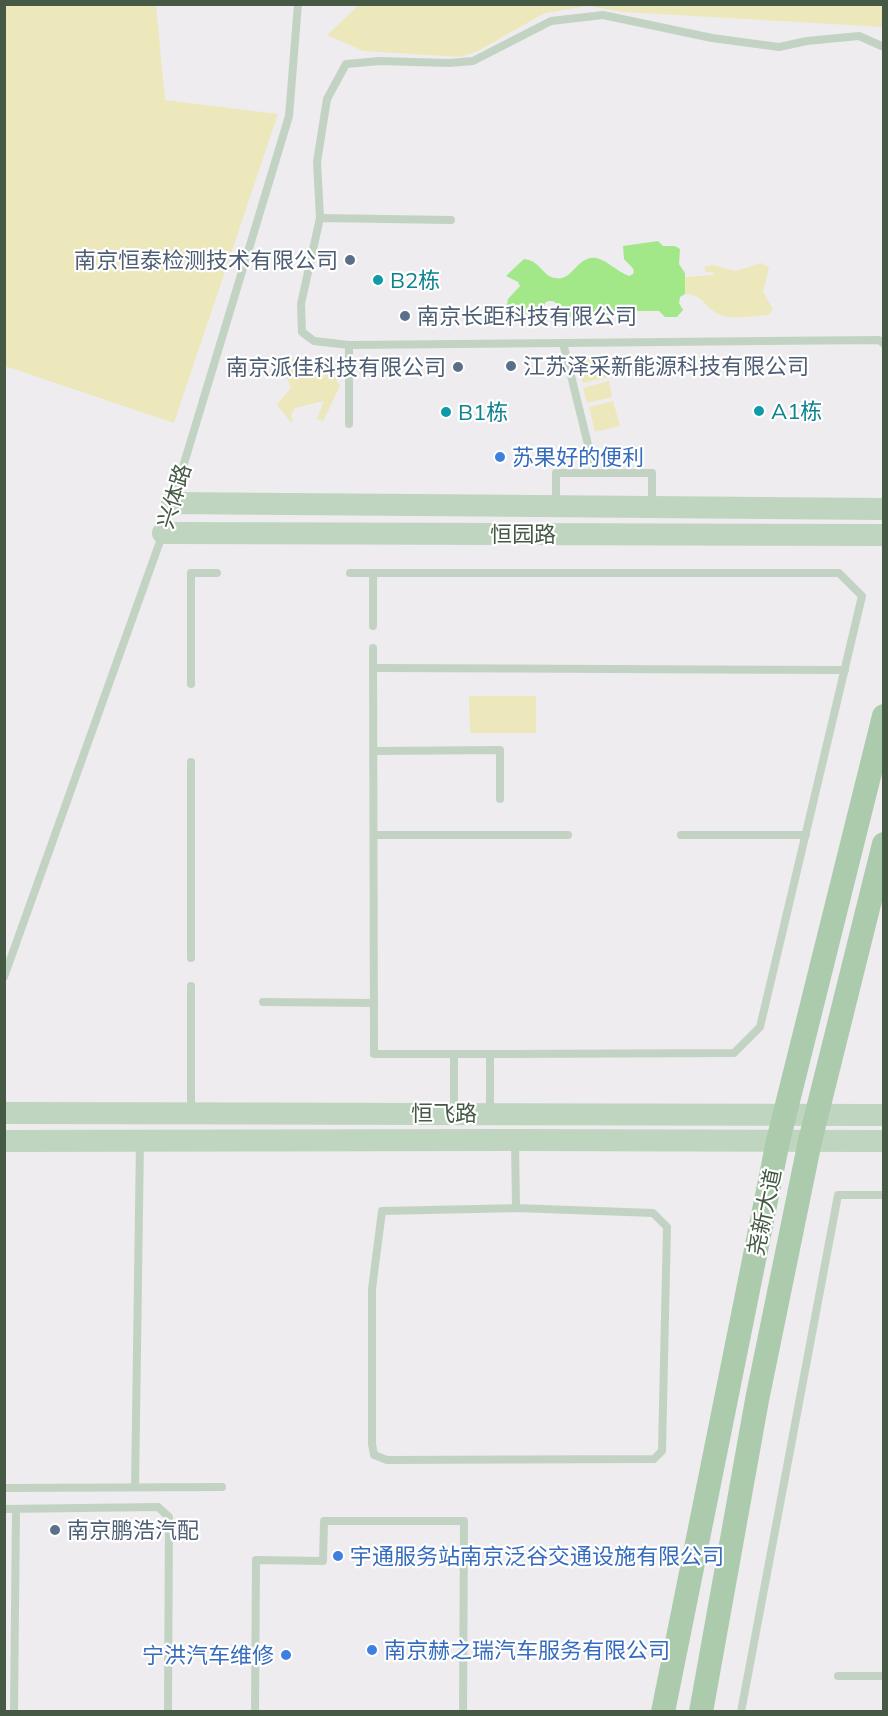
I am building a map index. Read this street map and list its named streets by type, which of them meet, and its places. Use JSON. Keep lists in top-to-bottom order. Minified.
{"streets":{"main road":["恒园路","恒飞路","尧新大道"],"lane":["兴体路"]},"crossings":[["兴体路","恒园路"],["恒飞路","尧新大道"]],"places":["南京恒泰检测技术有限公司","B2栋","南京长距科技有限公司","江苏泽采新能源科技有限公司","南京派佳科技有限公司","A1栋","B1栋","苏果好的便利","南京鹏浩汽配","宇通服务站南京泛谷交通设施有限公司","南京赫之瑞汽车服务有限公司","宁洪汽车维修"]}
